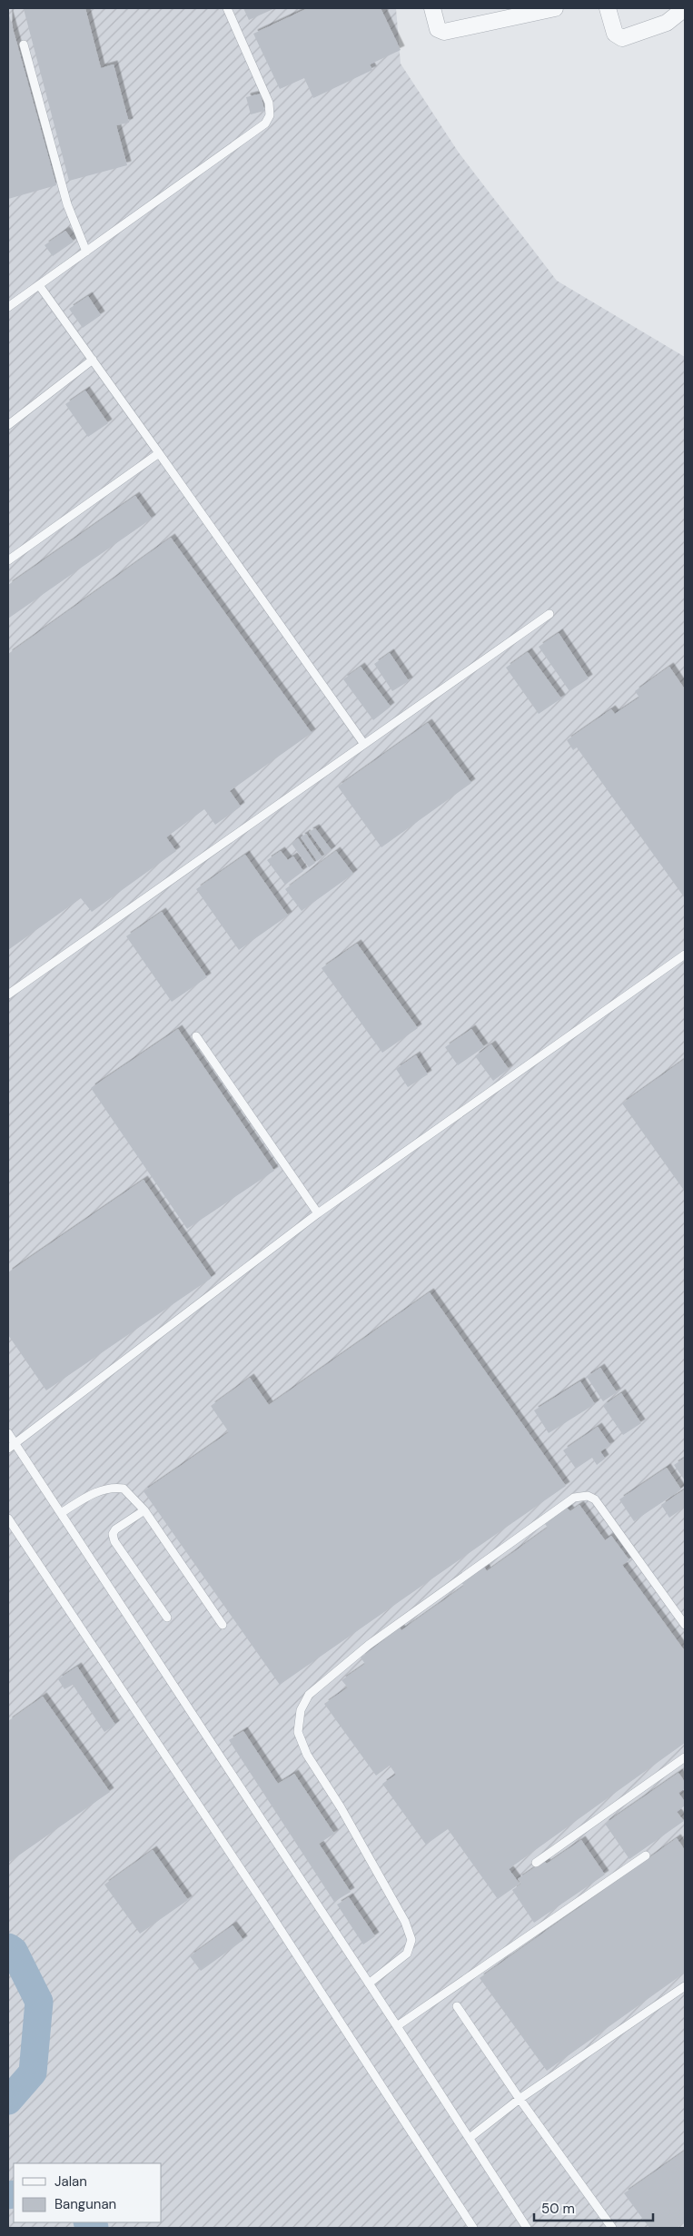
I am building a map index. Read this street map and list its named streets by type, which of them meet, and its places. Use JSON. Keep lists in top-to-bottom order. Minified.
{"legend":["Jalan","Bangunan"],"scale_bar":"50 m"}
